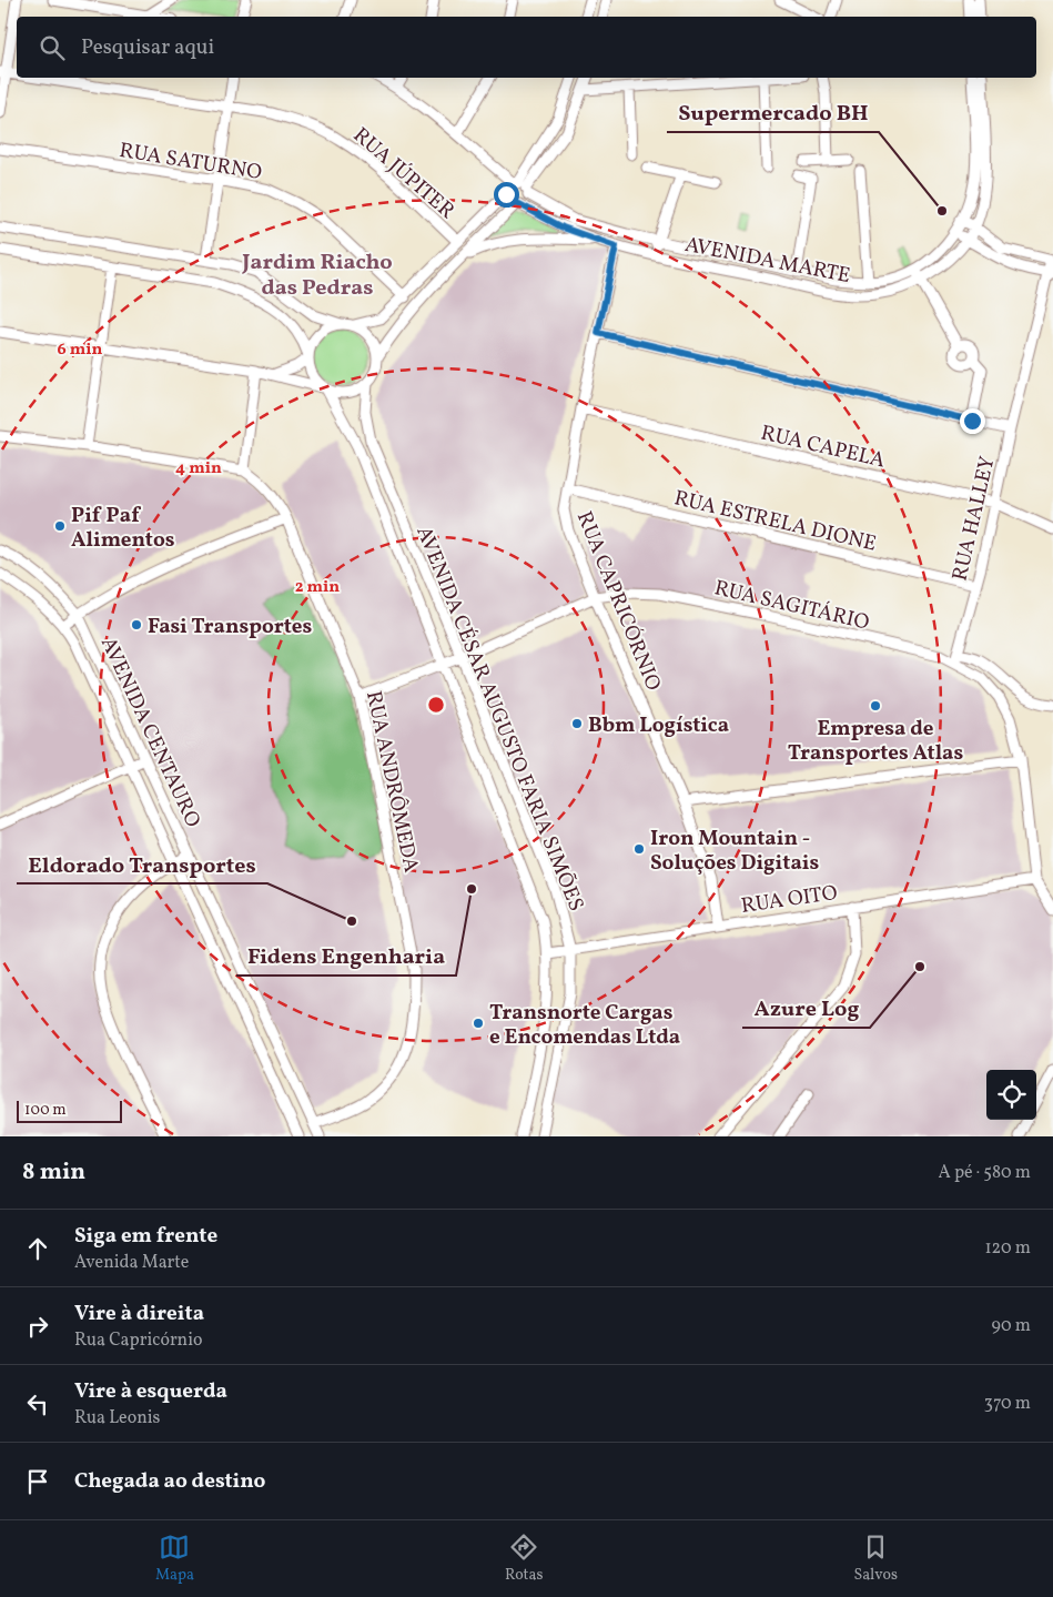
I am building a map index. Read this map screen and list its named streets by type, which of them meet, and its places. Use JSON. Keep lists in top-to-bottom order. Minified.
{"streets":{"street":["RUA SATURNO","RUA JÚPITER","AVENIDA MARTE","RUA CAPELA","RUA HALLEY","RUA ESTRELA DIONE","RUA CAPRICÓRNIO","RUA SAGITÁRIO","AVENIDA CÉSAR AUGUSTO FARIA SIMÕES","AVENIDA CENTAURO","RUA ANDRÔMEDA","RUA OITO"]},"crossings":[["AVENIDA MARTE","RUA CAPRICÓRNIO"],["RUA CAPELA","RUA HALLEY"],["RUA CAPELA","RUA CAPRICÓRNIO"],["RUA HALLEY","RUA ESTRELA DIONE"],["RUA HALLEY","RUA SAGITÁRIO"],["RUA ESTRELA DIONE","RUA CAPRICÓRNIO"],["RUA CAPRICÓRNIO","RUA SAGITÁRIO"],["RUA CAPRICÓRNIO","RUA OITO"],["RUA SAGITÁRIO","AVENIDA CÉSAR AUGUSTO FARIA SIMÕES"],["RUA SAGITÁRIO","RUA ANDRÔMEDA"],["RUA SAGITÁRIO","RUA OITO"],["AVENIDA CÉSAR AUGUSTO FARIA SIMÕES","RUA OITO"],["AVENIDA CENTAURO","RUA ANDRÔMEDA"]],"districts":["Jardim Riacho das Pedras"],"places":["Supermercado BH","Pif Paf Alimentos","Fasi Transportes","Empresa de Transportes Atlas","Bbm Logística","Iron Mountain - Soluções Digitais","Fidens Engenharia","Eldorado Transportes","Azure Log","Transnorte Cargas e Encomendas Ltda"],"scale_bar":"100 m","page":{"search":"Pesquisar aqui","scale":"100 m","heading":["8 min","A pé · 580 m"],"list":[["Siga em frente","Avenida Marte","120 m"],["Vire à direita","Rua Capricórnio","90 m"],["Vire à esquerda","Rua Leonis","370 m"],"Chegada ao destino"],"nav":["Mapa","Rotas","Salvos"]},"rings":["6 min","4 min","2 min"]}
